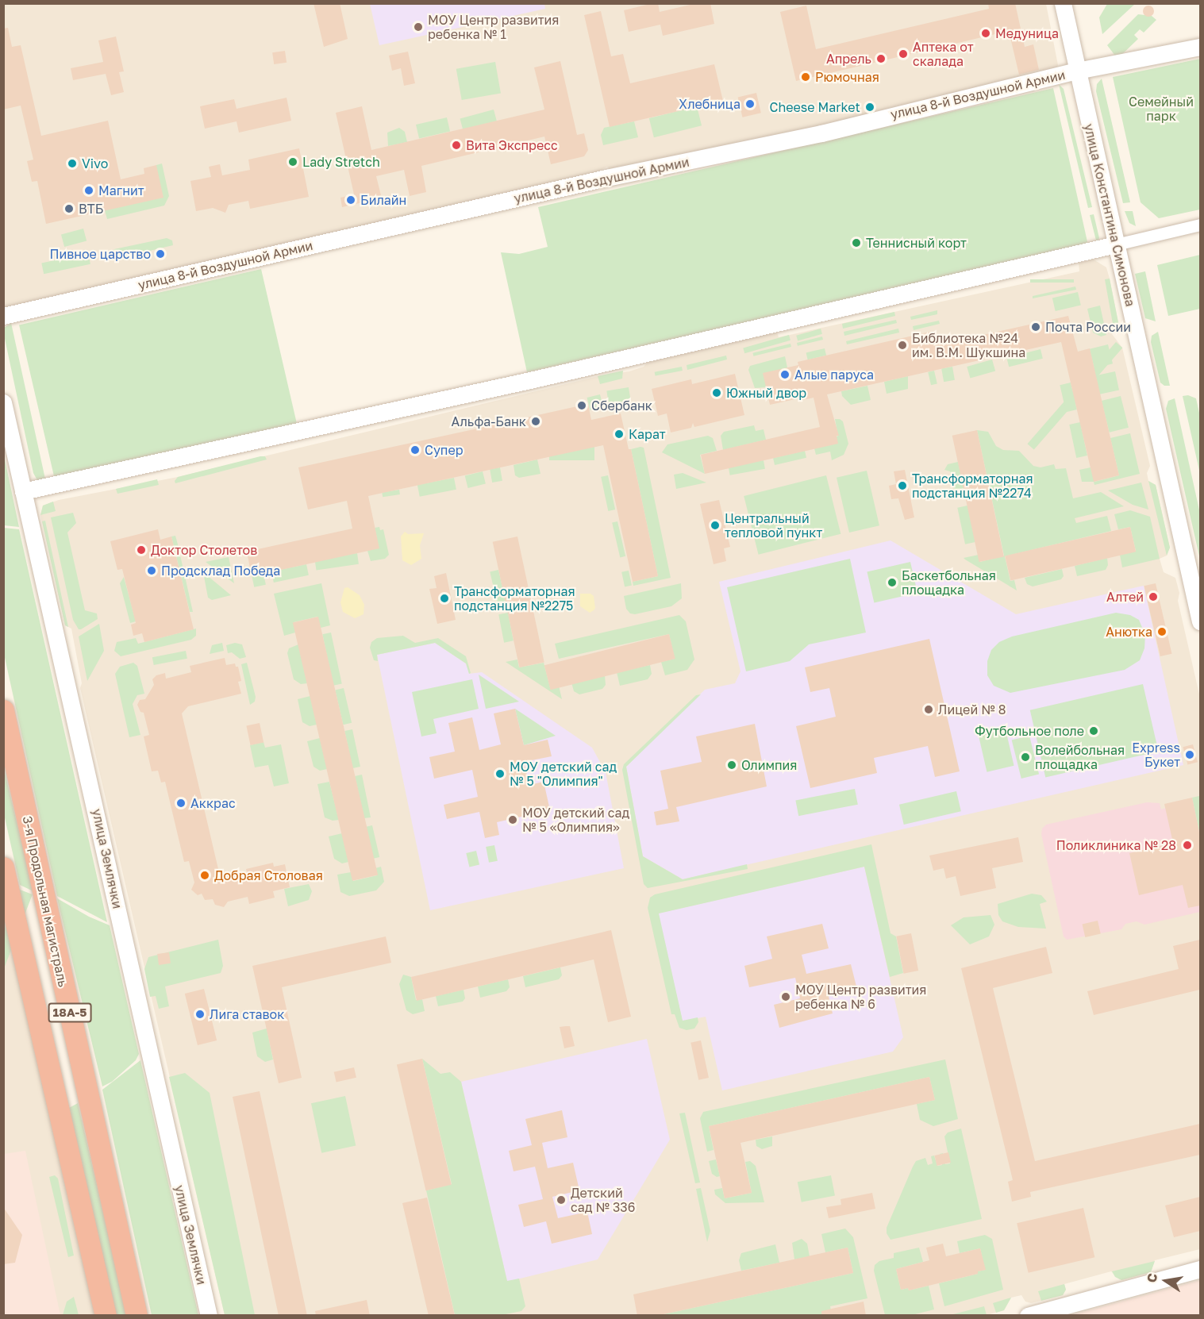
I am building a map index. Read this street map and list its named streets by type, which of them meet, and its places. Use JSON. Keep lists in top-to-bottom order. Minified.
{"streets":{"highway":["3-я Продольная магистраль","18А-5"],"street":["улица 8-й Воздушной Армии","улица Константина Симонова","улица Землячки"]},"crossings":[["улица 8-й Воздушной Армии","улица Константина Симонова"]],"parks":["Семейный парк"],"places":["МОУ Центр развития ребенка № 1","Медуница","Аптека от скалада","Апрель","Рюмочная","Хлебница","Cheese Market","Вита Экспресс","Lady Stretch","Vivo","Магнит","Билайн","ВТБ","Теннисный корт","Пивное царство","Почта России","Библиотека №24 им. В.М. Шукшина","Алые паруса","Южный двор","Сбербанк","Альфа-Банк","Карат","Супер","Трансформаторная подстанция №2274","Центральный тепловой пункт","Доктор Столетов","Продсклад Победа","Баскетбольная площадка","Алтей","Трансформаторная подстанция №2275","Анютка","Лицей № 8","Футбольное поле","Express Букет","Волейбольная площадка","Олимпия","МОУ детский сад № 5 \"Олимпия\"","Аккрас","МОУ детский сад № 5 «Олимпия»","Поликлиника № 28","Добрая Столовая","МОУ Центр развития ребенка № 6","Лига ставок","Детский сад № 336"],"north":"left"}
